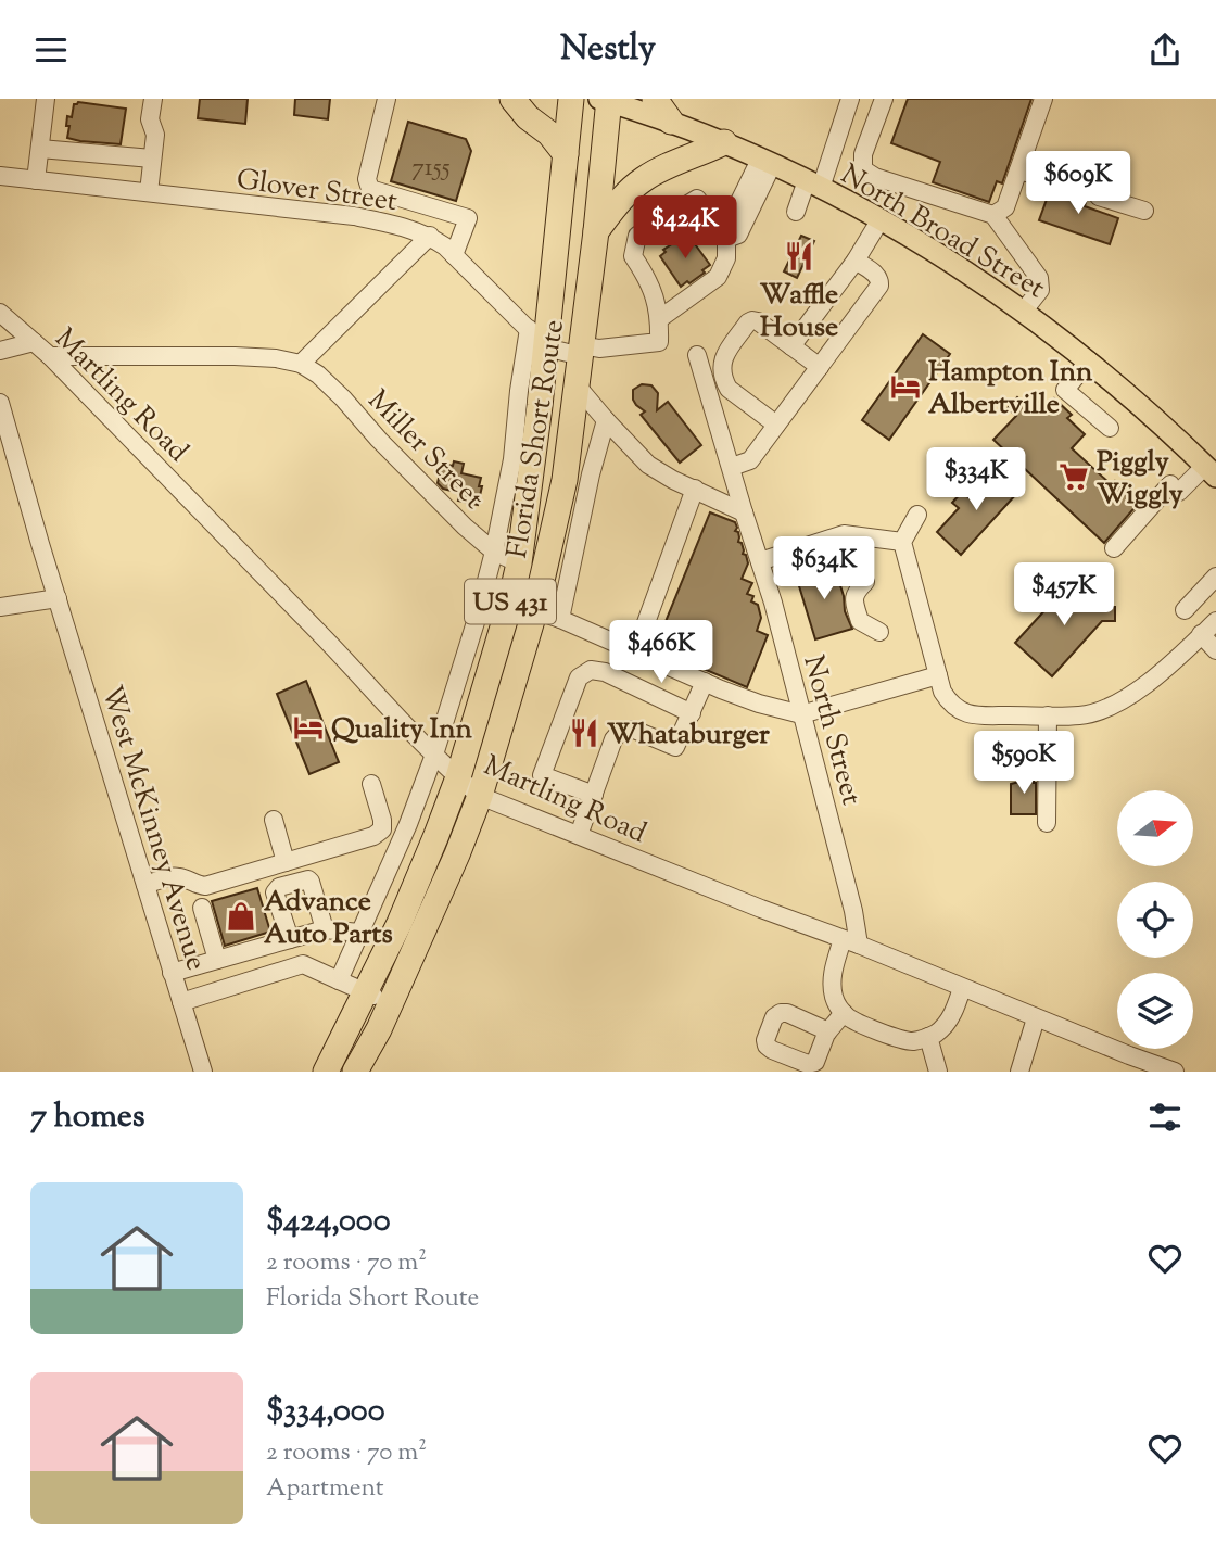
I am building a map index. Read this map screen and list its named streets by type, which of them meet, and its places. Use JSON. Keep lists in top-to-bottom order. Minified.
{"streets":{"highway":["Florida Short Route","US 431"],"main road":["North Broad Street"],"street":["Glover Street","Martling Road","Miller Street","North Street","West McKinney Avenue"]},"crossings":[["Glover Street","Florida Short Route"],["North Broad Street","Florida Short Route"],["Martling Road","Florida Short Route"],["Martling Road","Miller Street"],["Martling Road","North Street"],["Florida Short Route","Miller Street"]],"places":{"restaurant":["Waffle House","Whataburger"],"hotel":["Hampton Inn Albertville","Quality Inn"],"supermarket":["Piggly Wiggly"],"shop":["Advance Auto Parts"]},"house_numbers":["7155"],"north":"right","page":{"header":"Nestly","price":["$609K","$424K","$334K","$634K","$457K","$466K","$590K"],"heading":"7 homes","list":[{"name":"$424,000","note":"2 rooms · 70 m² · Florida Short Route"},{"name":"$334,000","note":"2 rooms · 70 m² · Apartment"}]}}
